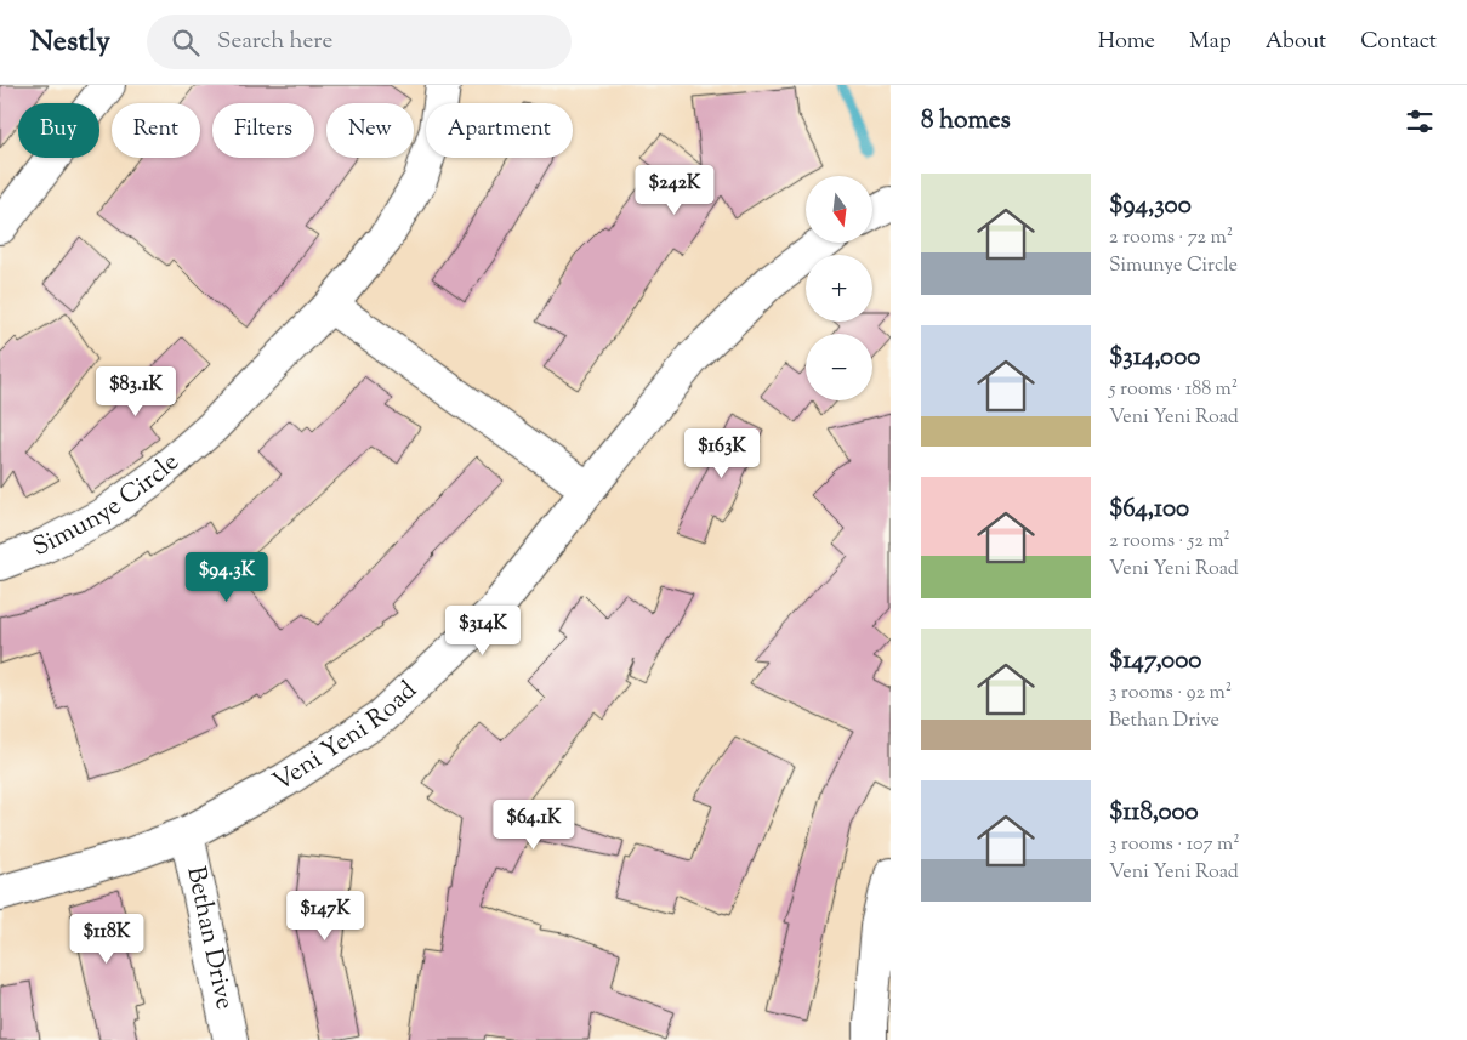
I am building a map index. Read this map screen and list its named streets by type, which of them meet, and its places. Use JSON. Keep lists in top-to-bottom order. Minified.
{"streets":{"street":["Simunye Circle","Veni Yeni Road","Bethan Drive"]},"crossings":[["Veni Yeni Road","Bethan Drive"]],"north":"bottom","page":{"header":"Nestly","search":"Search here","nav":["Home","Map","About","Contact"],"heading":"8 homes","chip":["Buy","Rent","Filters","New","Apartment"],"list":[{"name":"$94,300","note":"2 rooms · 72 m² · Simunye Circle"},{"name":"$314,000","note":"5 rooms · 188 m² · Veni Yeni Road"},{"name":"$64,100","note":"2 rooms · 52 m² · Veni Yeni Road"},{"name":"$147,000","note":"3 rooms · 92 m² · Bethan Drive"},{"name":"$118,000","note":"3 rooms · 107 m² · Veni Yeni Road"}],"price":["$242K","$83.1K","$163K","$94.3K","$314K","$64.1K","$147K","$118K"],"map_buttons":["+","−"]}}
